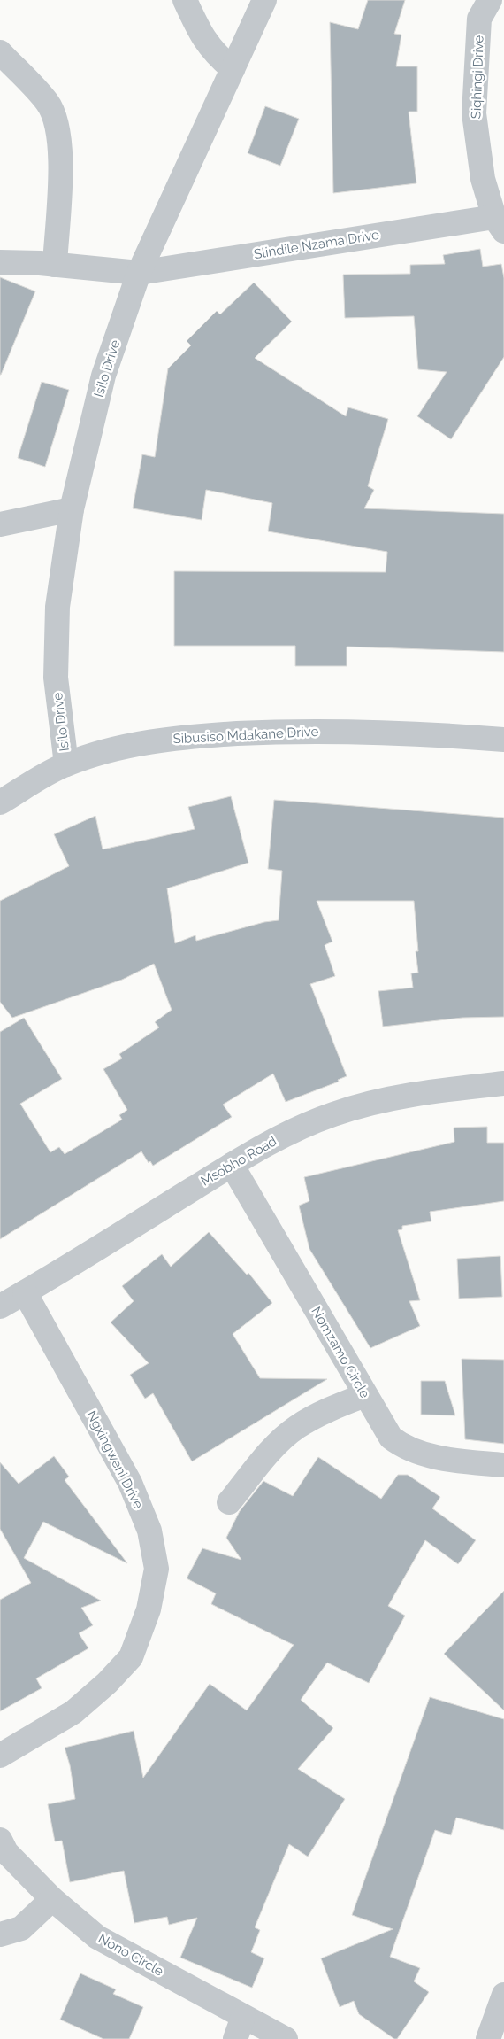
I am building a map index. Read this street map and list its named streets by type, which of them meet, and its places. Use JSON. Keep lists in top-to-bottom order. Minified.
{"streets":{"street":["Siqhingi Drive","Slindile Nzama Drive","Isilo Drive","Sibusiso Mdakane Drive","Msobho Road","Nomzamo Circle","Ngxingweni Drive","Nono Circle"]},"crossings":[["Siqhingi Drive","Slindile Nzama Drive"],["Slindile Nzama Drive","Isilo Drive"],["Isilo Drive","Sibusiso Mdakane Drive"],["Msobho Road","Nomzamo Circle"],["Msobho Road","Ngxingweni Drive"]]}
